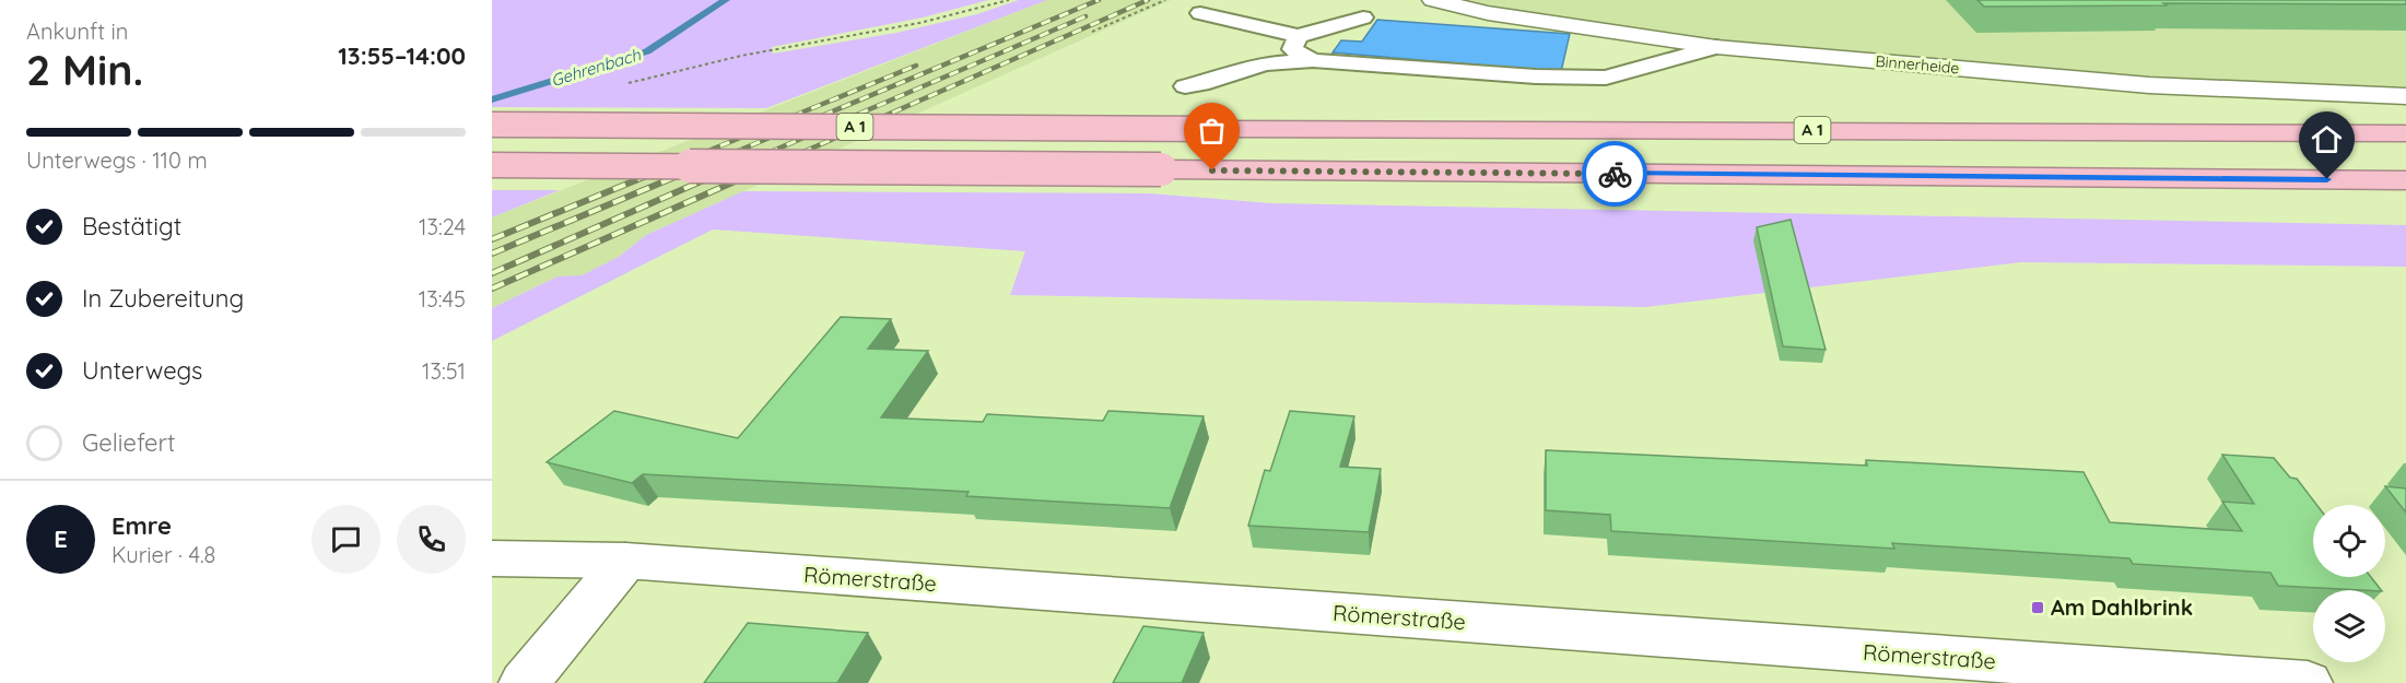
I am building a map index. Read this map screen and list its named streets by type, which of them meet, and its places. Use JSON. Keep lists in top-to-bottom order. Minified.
{"streets":{"highway":["A 1"],"street":["Binnerheide","Römerstraße"]},"water":["Gehrenbach"],"places":{"transit":["Am Dahlbrink"]},"page":{"heading":["2 Min.","Ankunft in","13:55–14:00"],"panel":["Emre","Kurier · 4.8"],"bar":"Unterwegs · 110 m","list":[["Bestätigt","13:24"],["In Zubereitung","13:45"],["Unterwegs","13:51"],"Geliefert"],"round":"E"}}
